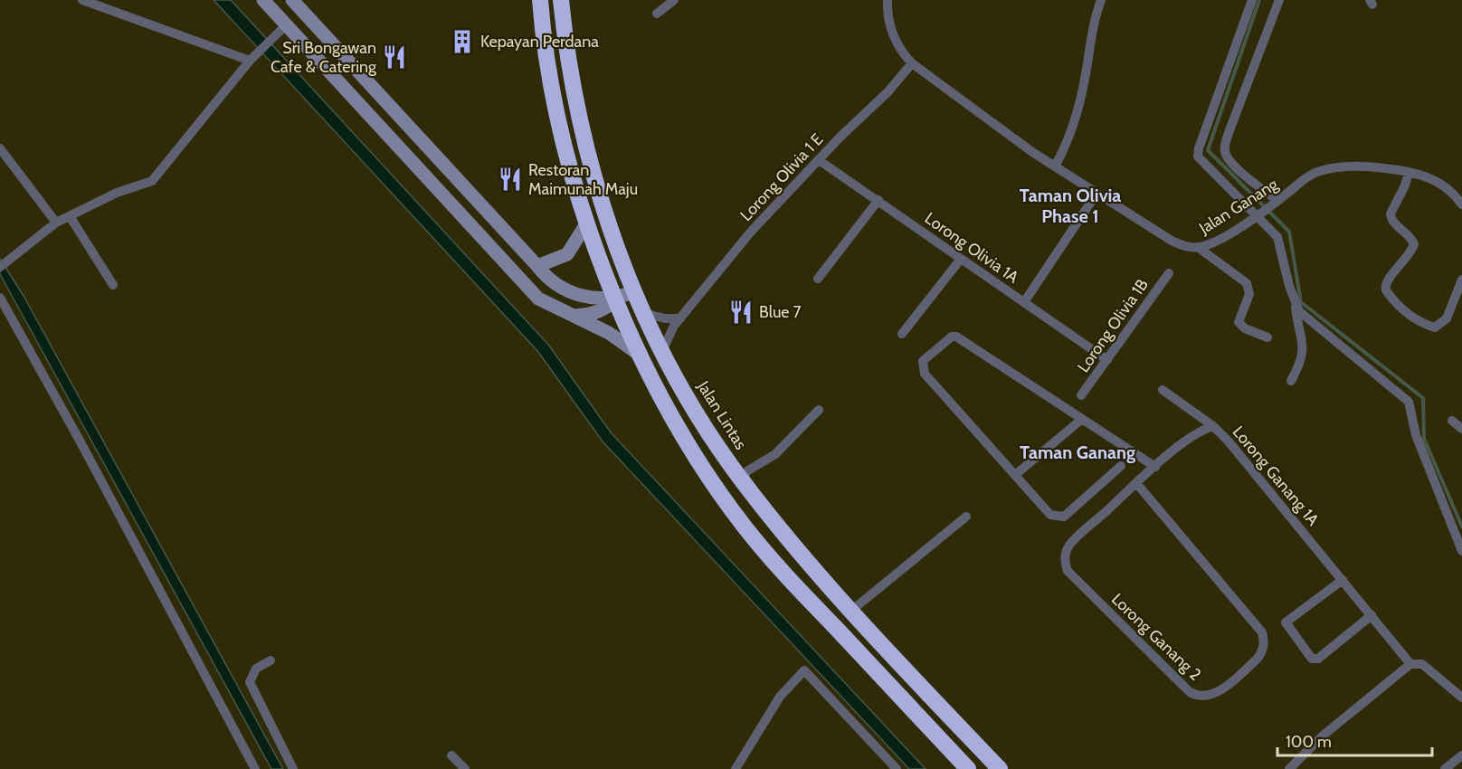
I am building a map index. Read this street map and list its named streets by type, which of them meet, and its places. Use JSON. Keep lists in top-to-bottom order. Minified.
{"streets":{"highway":["Jalan Lintas"],"street":["Lorong Olivia 1 E","Jalan Ganang","Lorong Olivia 1A","Lorong Olivia 1B","Lorong Ganang 1A","Lorong Ganang 2"]},"crossings":[["Lorong Olivia 1 E","Jalan Ganang"],["Lorong Olivia 1 E","Lorong Olivia 1A"],["Lorong Olivia 1 E","Jalan Lintas"],["Lorong Olivia 1A","Lorong Olivia 1B"],["Lorong Ganang 1A","Lorong Ganang 2"]],"districts":["Taman Olivia Phase 1","Taman Ganang"],"places":{"building":["Kepayan Perdana"],"restaurant":["Sri Bongawan Cafe & Catering","Restoran Maimunah Maju","Blue 7"]},"scale_bar":"100 m"}
